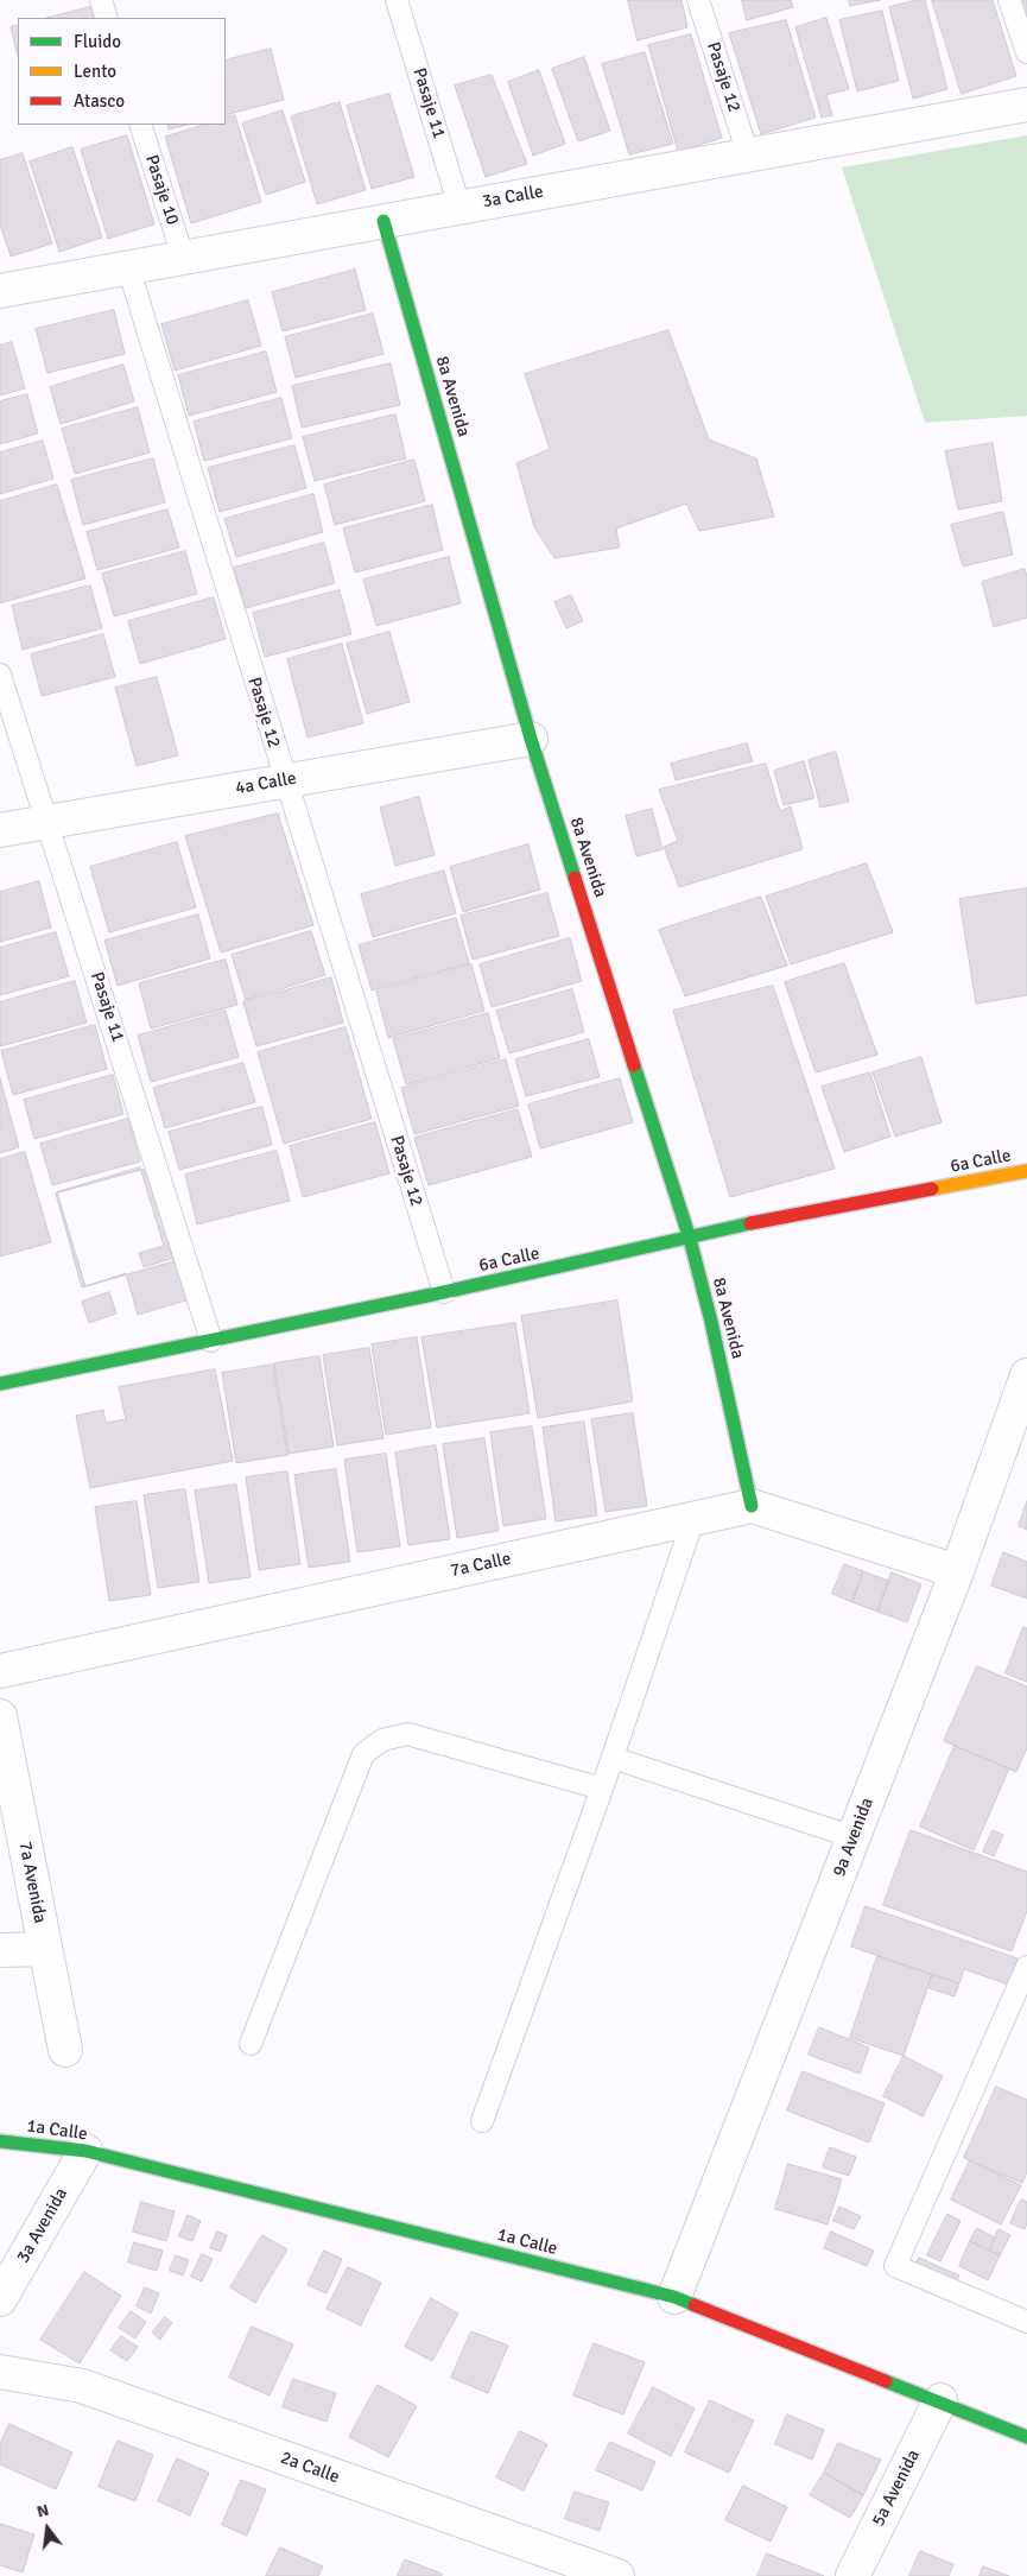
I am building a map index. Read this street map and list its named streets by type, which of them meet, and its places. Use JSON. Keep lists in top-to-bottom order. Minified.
{"streets":{"street":["3a Calle","8a Avenida","4a Calle","6a Calle","7a Calle","9a Avenida","7a Avenida","1a Calle","3a Avenida","2a Calle","5a Avenida"],"lane":["Pasaje 12","Pasaje 11","Pasaje 10"]},"crossings":[["Pasaje 12","3a Calle"],["Pasaje 12","4a Calle"],["Pasaje 12","6a Calle"],["Pasaje 11","3a Calle"],["Pasaje 11","4a Calle"],["Pasaje 11","6a Calle"],["Pasaje 10","3a Calle"],["3a Calle","8a Avenida"],["8a Avenida","4a Calle"],["8a Avenida","6a Calle"],["8a Avenida","7a Calle"],["9a Avenida","1a Calle"],["1a Calle","3a Avenida"],["1a Calle","5a Avenida"]],"legend":["Fluido","Lento","Atasco"],"north":"top"}
